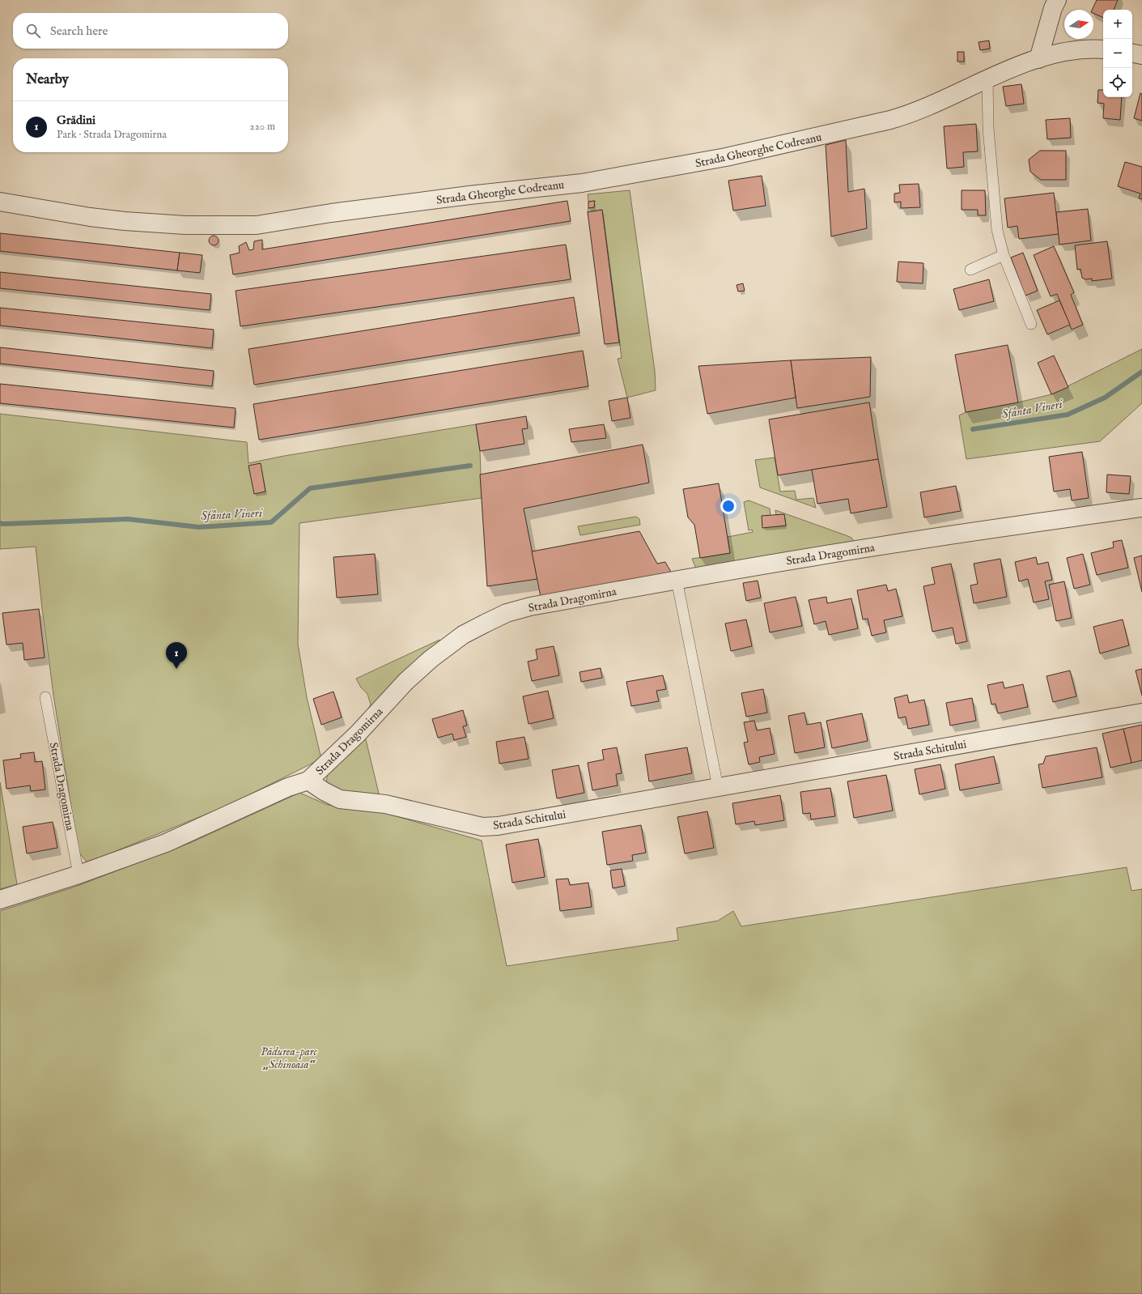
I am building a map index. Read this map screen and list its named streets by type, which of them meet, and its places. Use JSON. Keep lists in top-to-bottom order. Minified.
{"streets":{"street":["Strada Gheorghe Codreanu","Strada Dragomirna","Strada Schitului"]},"crossings":[["Strada Dragomirna","Strada Schitului"]],"water":["Sfânta Vineri"],"parks":["Pădurea-parc „Schinoasa“"],"north":"right","page":{"map_buttons":["+","−"],"search":"Search here","heading":"Nearby","list":[{"mark":"1","name":"Grădini","note":"Park · Strada Dragomirna","value":"220 m"}],"pins":"1"}}
